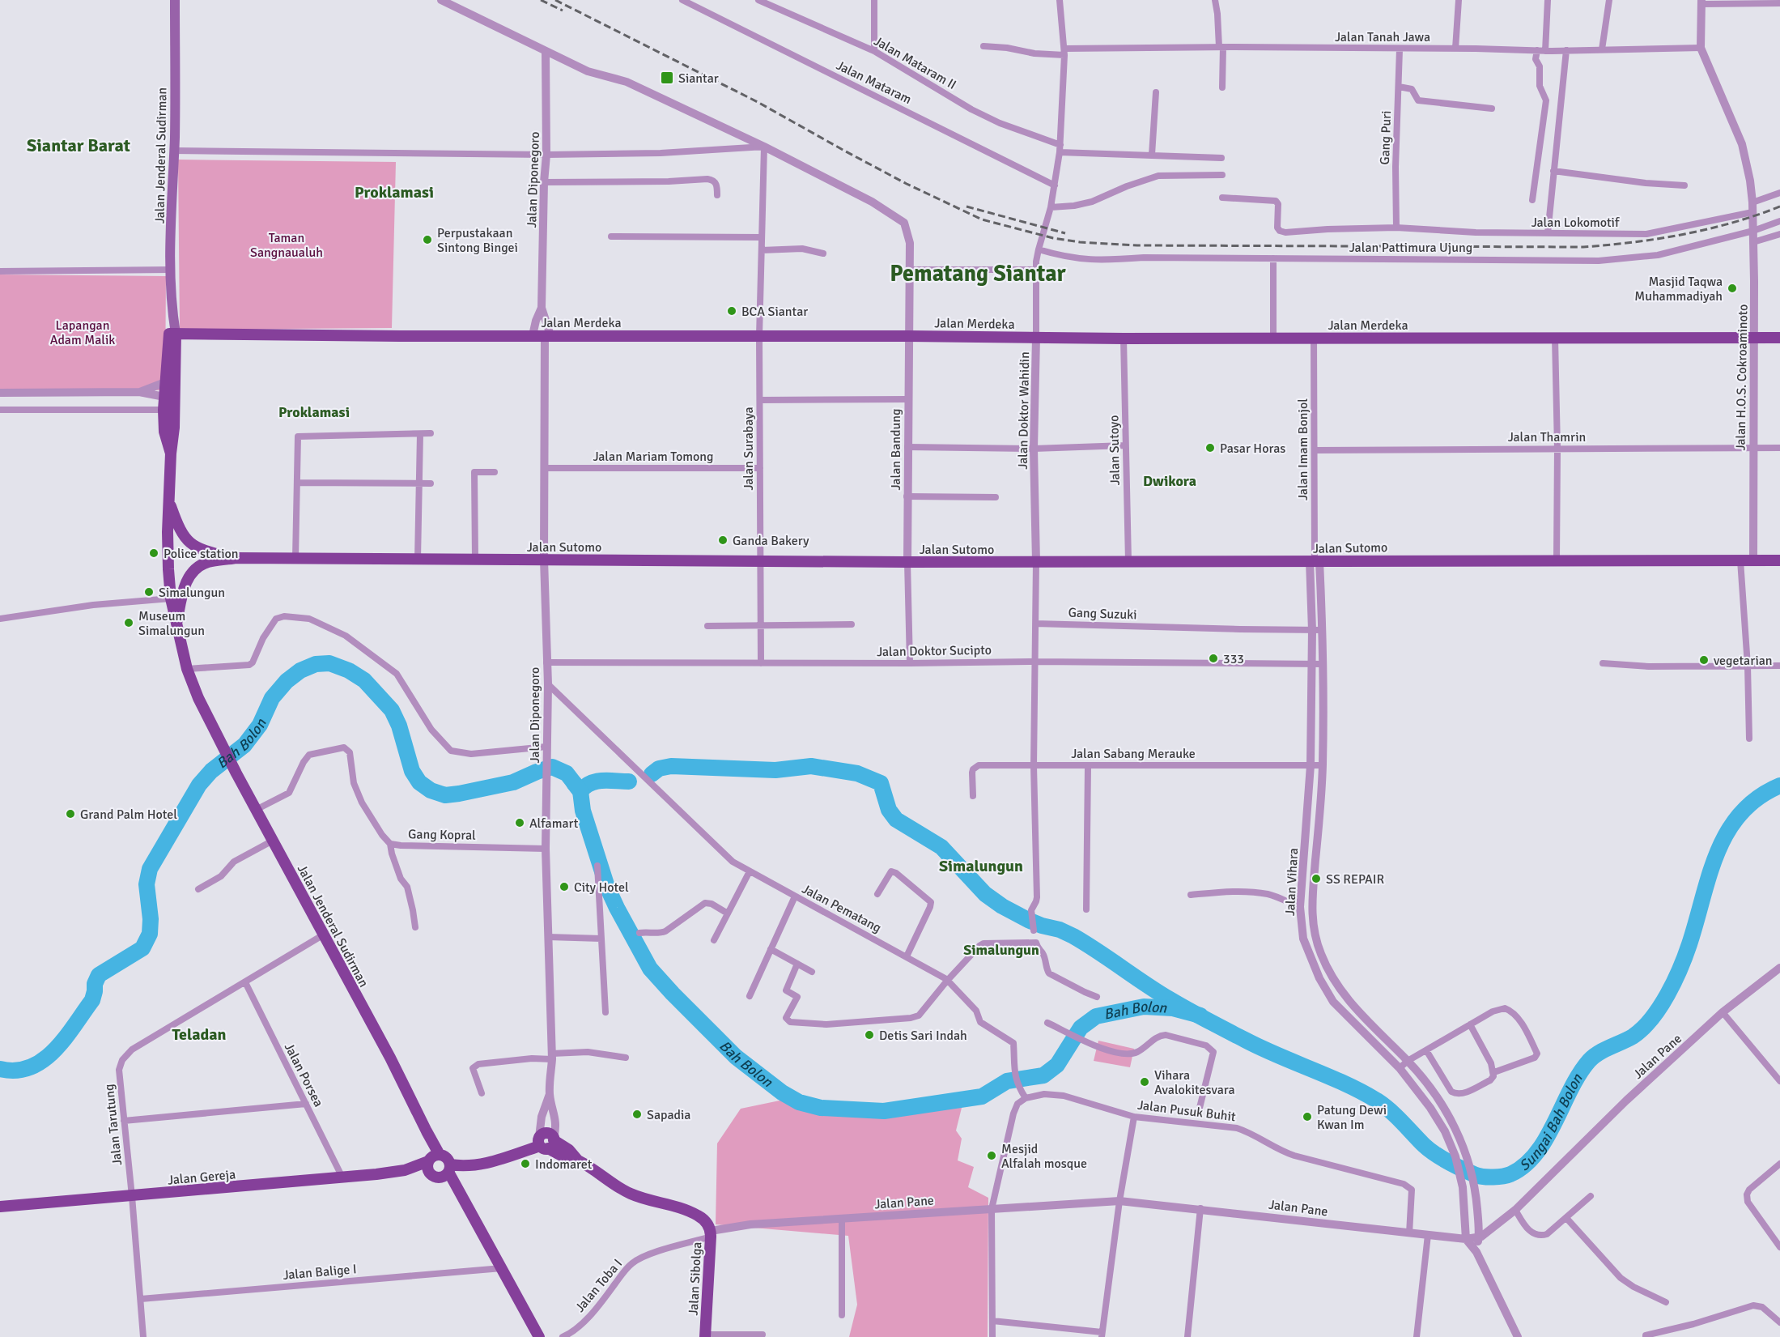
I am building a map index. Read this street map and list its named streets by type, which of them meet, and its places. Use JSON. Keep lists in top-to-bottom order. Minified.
{"streets":{"main road":["Jalan Jenderal Sudirman","Jalan Merdeka","Jalan Sutomo","Jalan Gereja","Jalan Sibolga"],"street":["Jalan Tanah Jawa","Jalan Mataram II","Jalan Mataram","Gang Puri","Jalan Diponegoro","Jalan Lokomotif","Jalan Pattimura Ujung","Jalan H.O.S. Cokroaminoto","Jalan Doktor Wahidin","Jalan Thamrin","Jalan Surabaya","Jalan Bandung","Jalan Imam Bonjol","Jalan Sutoyo","Jalan Mariam Tomong","Gang Suzuki","Jalan Doktor Sucipto","Jalan Sabang Merauke","Gang Kopral","Jalan Vihara","Jalan Pematang","Jalan Pane","Jalan Porsea","Jalan Pusuk Buhit","Jalan Tarutung","Jalan Balige I","Jalan Toba I"]},"crossings":[["Jalan Tanah Jawa","Gang Puri"],["Jalan Tanah Jawa","Jalan H.O.S. Cokroaminoto"],["Jalan Tanah Jawa","Jalan Doktor Wahidin"],["Jalan Mataram II","Jalan Doktor Wahidin"],["Jalan Mataram","Jalan Doktor Wahidin"],["Gang Puri","Jalan Lokomotif"],["Jalan Jenderal Sudirman","Jalan Merdeka"],["Jalan Jenderal Sudirman","Jalan Sutomo"],["Jalan Jenderal Sudirman","Gang Kopral"],["Jalan Jenderal Sudirman","Jalan Tarutung"],["Jalan Jenderal Sudirman","Jalan Gereja"],["Jalan Diponegoro","Jalan Merdeka"],["Jalan Diponegoro","Jalan Mariam Tomong"],["Jalan Diponegoro","Jalan Sutomo"],["Jalan Diponegoro","Jalan Doktor Sucipto"],["Jalan Diponegoro","Gang Kopral"],["Jalan Diponegoro","Jalan Pematang"],["Jalan Lokomotif","Jalan H.O.S. Cokroaminoto"],["Jalan Pattimura Ujung","Jalan H.O.S. Cokroaminoto"],["Jalan Pattimura Ujung","Jalan Doktor Wahidin"],["Jalan Merdeka","Jalan H.O.S. Cokroaminoto"],["Jalan Merdeka","Jalan Doktor Wahidin"],["Jalan Merdeka","Jalan Surabaya"],["Jalan Merdeka","Jalan Bandung"],["Jalan Merdeka","Jalan Imam Bonjol"],["Jalan Merdeka","Jalan Sutoyo"],["Jalan H.O.S. Cokroaminoto","Jalan Thamrin"],["Jalan H.O.S. Cokroaminoto","Jalan Sutomo"],["Jalan Doktor Wahidin","Jalan Sutomo"],["Jalan Doktor Wahidin","Gang Suzuki"],["Jalan Doktor Wahidin","Jalan Doktor Sucipto"],["Jalan Doktor Wahidin","Jalan Sabang Merauke"],["Jalan Thamrin","Jalan Imam Bonjol"],["Jalan Surabaya","Jalan Bandung"],["Jalan Surabaya","Jalan Mariam Tomong"],["Jalan Surabaya","Jalan Sutomo"],["Jalan Surabaya","Jalan Doktor Sucipto"],["Jalan Bandung","Jalan Sutomo"],["Jalan Imam Bonjol","Jalan Sutomo"],["Jalan Imam Bonjol","Jalan Vihara"],["Jalan Sutoyo","Jalan Sutomo"],["Jalan Sutomo","Jalan Vihara"],["Gang Suzuki","Jalan Vihara"],["Jalan Doktor Sucipto","Jalan Vihara"],["Jalan Sabang Merauke","Jalan Vihara"],["Jalan Vihara","Jalan Pane"],["Jalan Pematang","Jalan Pusuk Buhit"],["Jalan Pane","Jalan Pusuk Buhit"],["Jalan Pane","Jalan Sibolga"],["Jalan Pane","Jalan Toba I"],["Jalan Porsea","Jalan Tarutung"],["Jalan Porsea","Jalan Gereja"],["Jalan Tarutung","Jalan Gereja"],["Jalan Tarutung","Jalan Balige I"],["Jalan Sibolga","Jalan Toba I"]],"districts":["Siantar Barat","Proklamasi","Pematang Siantar","Proklamasi","Dwikora","Simalungun","Simalungun","Teladan"],"water":["Bah Bolon","Sungai Bah Bolon"],"parks":["Taman Sangnaualuh","Lapangan Adam Malik"],"places":{"transit":["Siantar"],"other":["Perpustakaan Sintong Bingei","Masjid Taqwa Muhammadiyah","BCA Siantar","Pasar Horas","Ganda Bakery","Police station","Simalungun","Museum Simalungun","333","vegetarian","Grand Palm Hotel","Alfamart","SS REPAIR","City Hotel","Detis Sari Indah","Vihara Avalokitesvara","Sapadia","Patung Dewi Kwan Im","Mesjid Alfalah mosque","Indomaret"]}}
